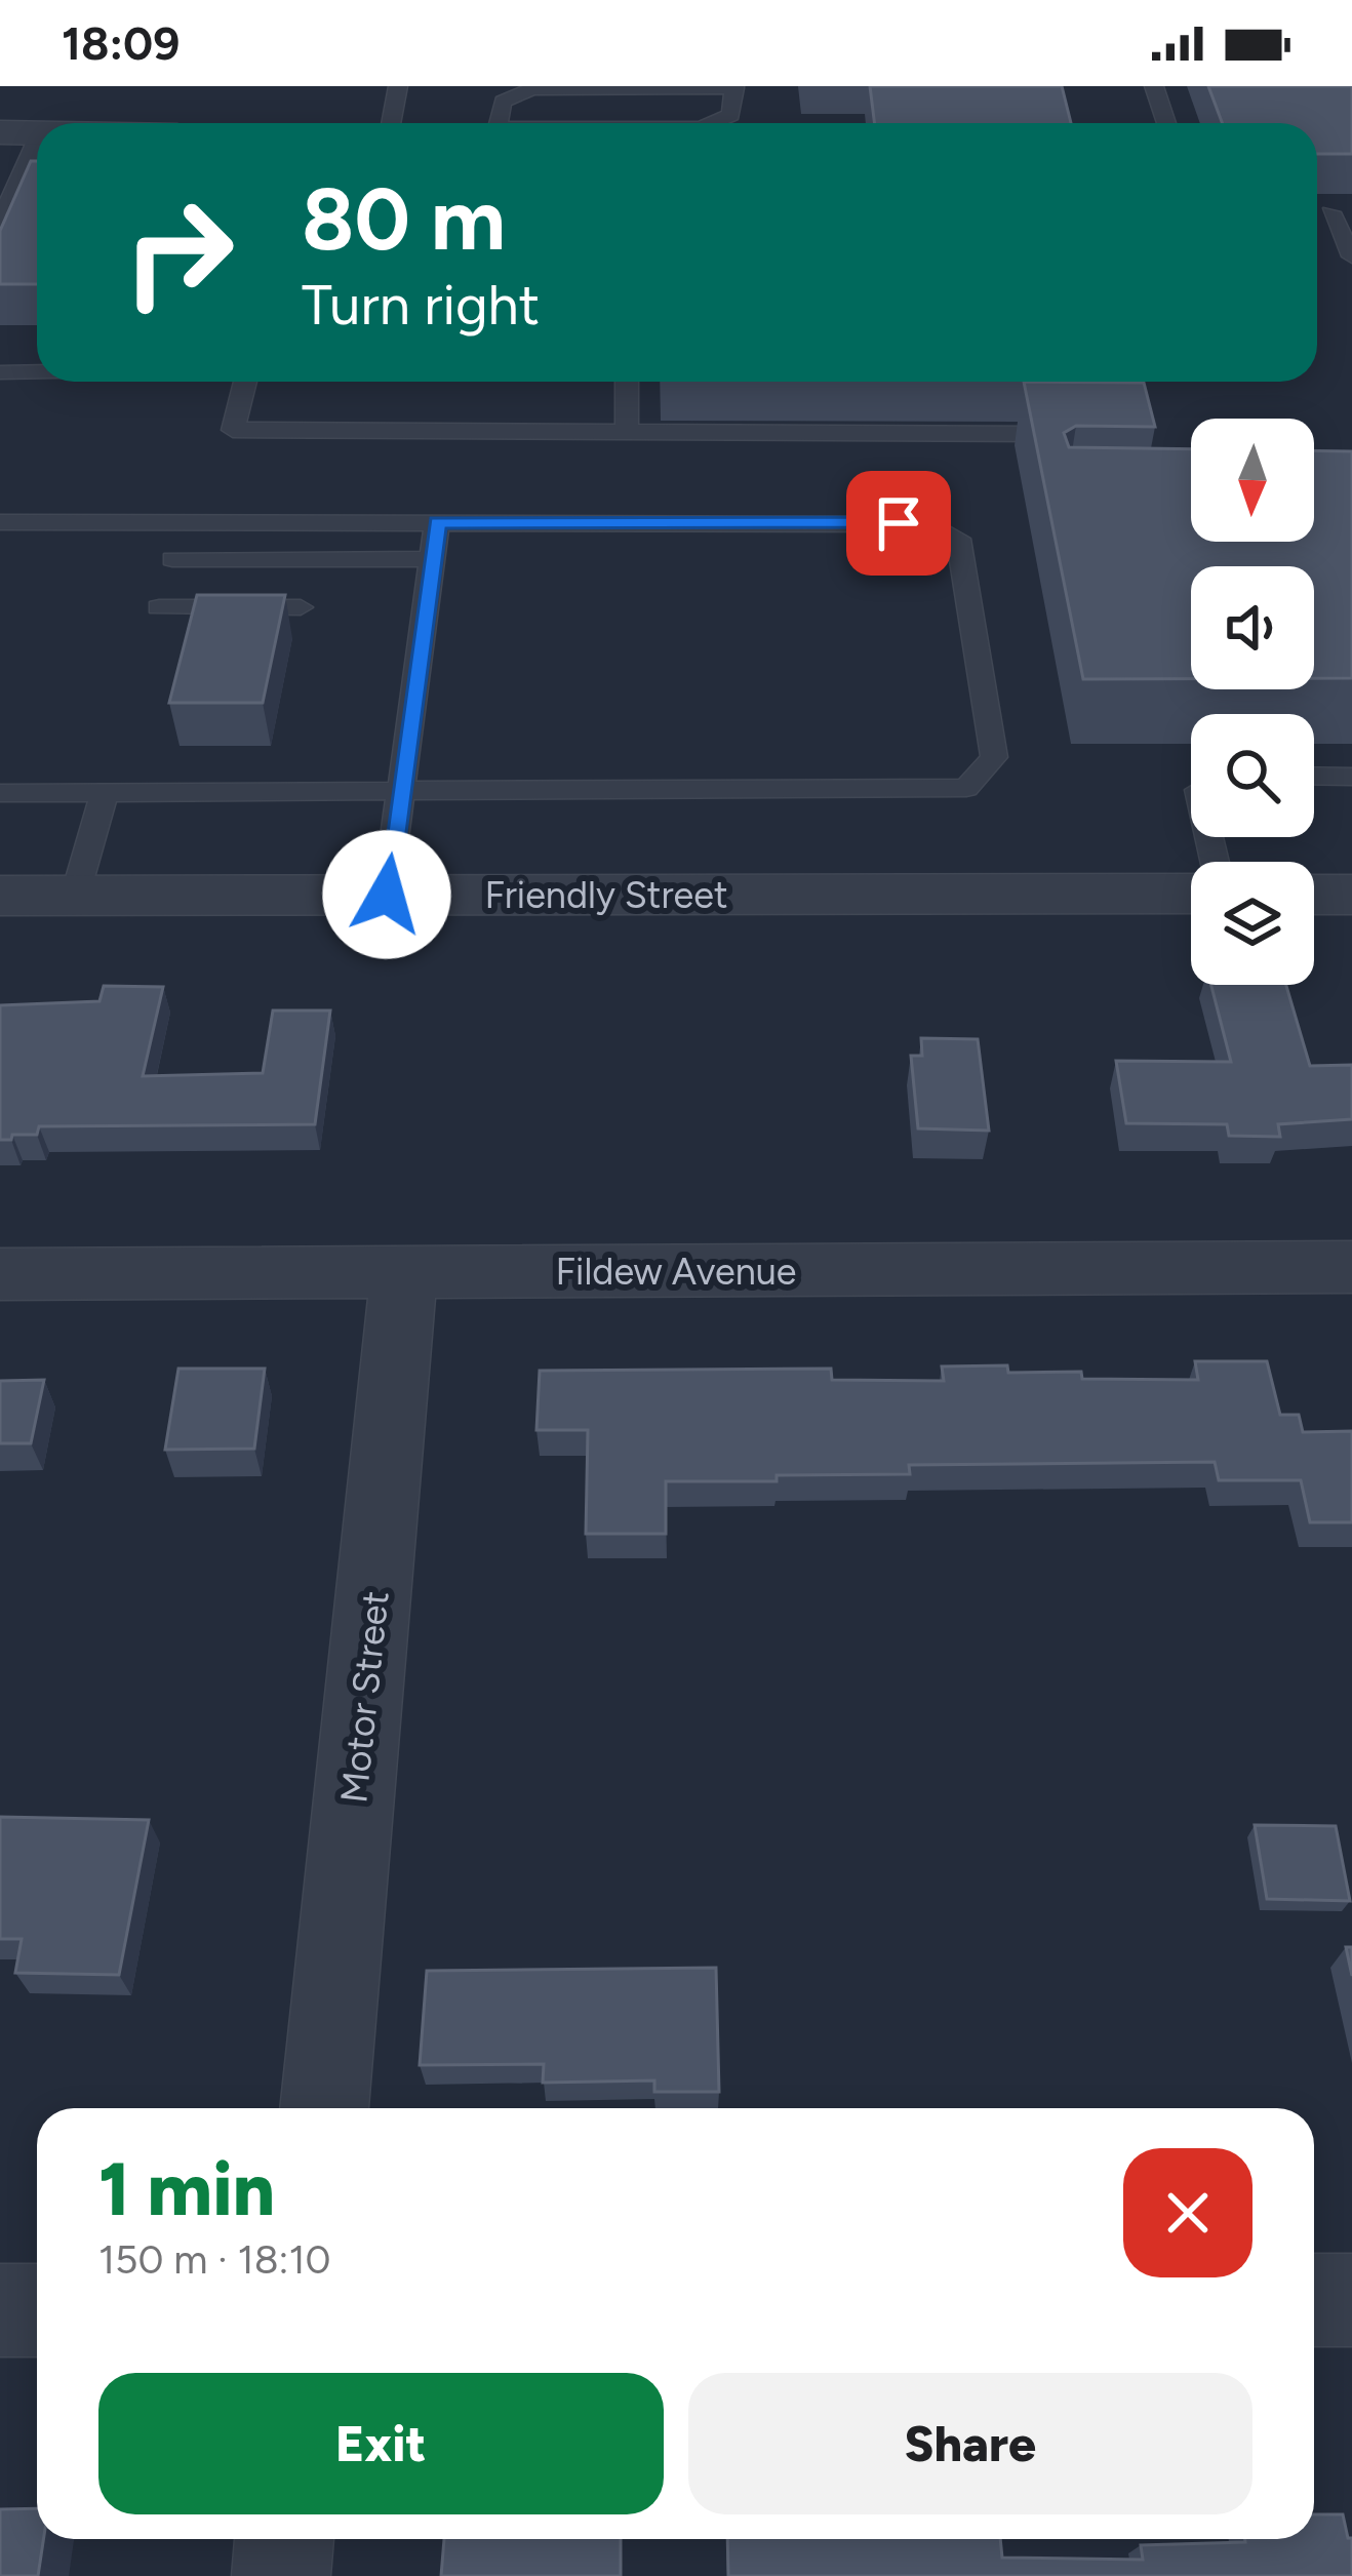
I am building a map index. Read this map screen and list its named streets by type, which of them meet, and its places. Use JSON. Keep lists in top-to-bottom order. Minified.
{"streets":{"street":["Friendly Street","Fildew Avenue","Motor Street"]},"crossings":[["Fildew Avenue","Motor Street"]],"north":"bottom","page":{"status":"18:09","turn":["80 m","Turn right"],"heading":["1 min","150 m · 18:10"],"buttons":["Exit","Share"]}}
